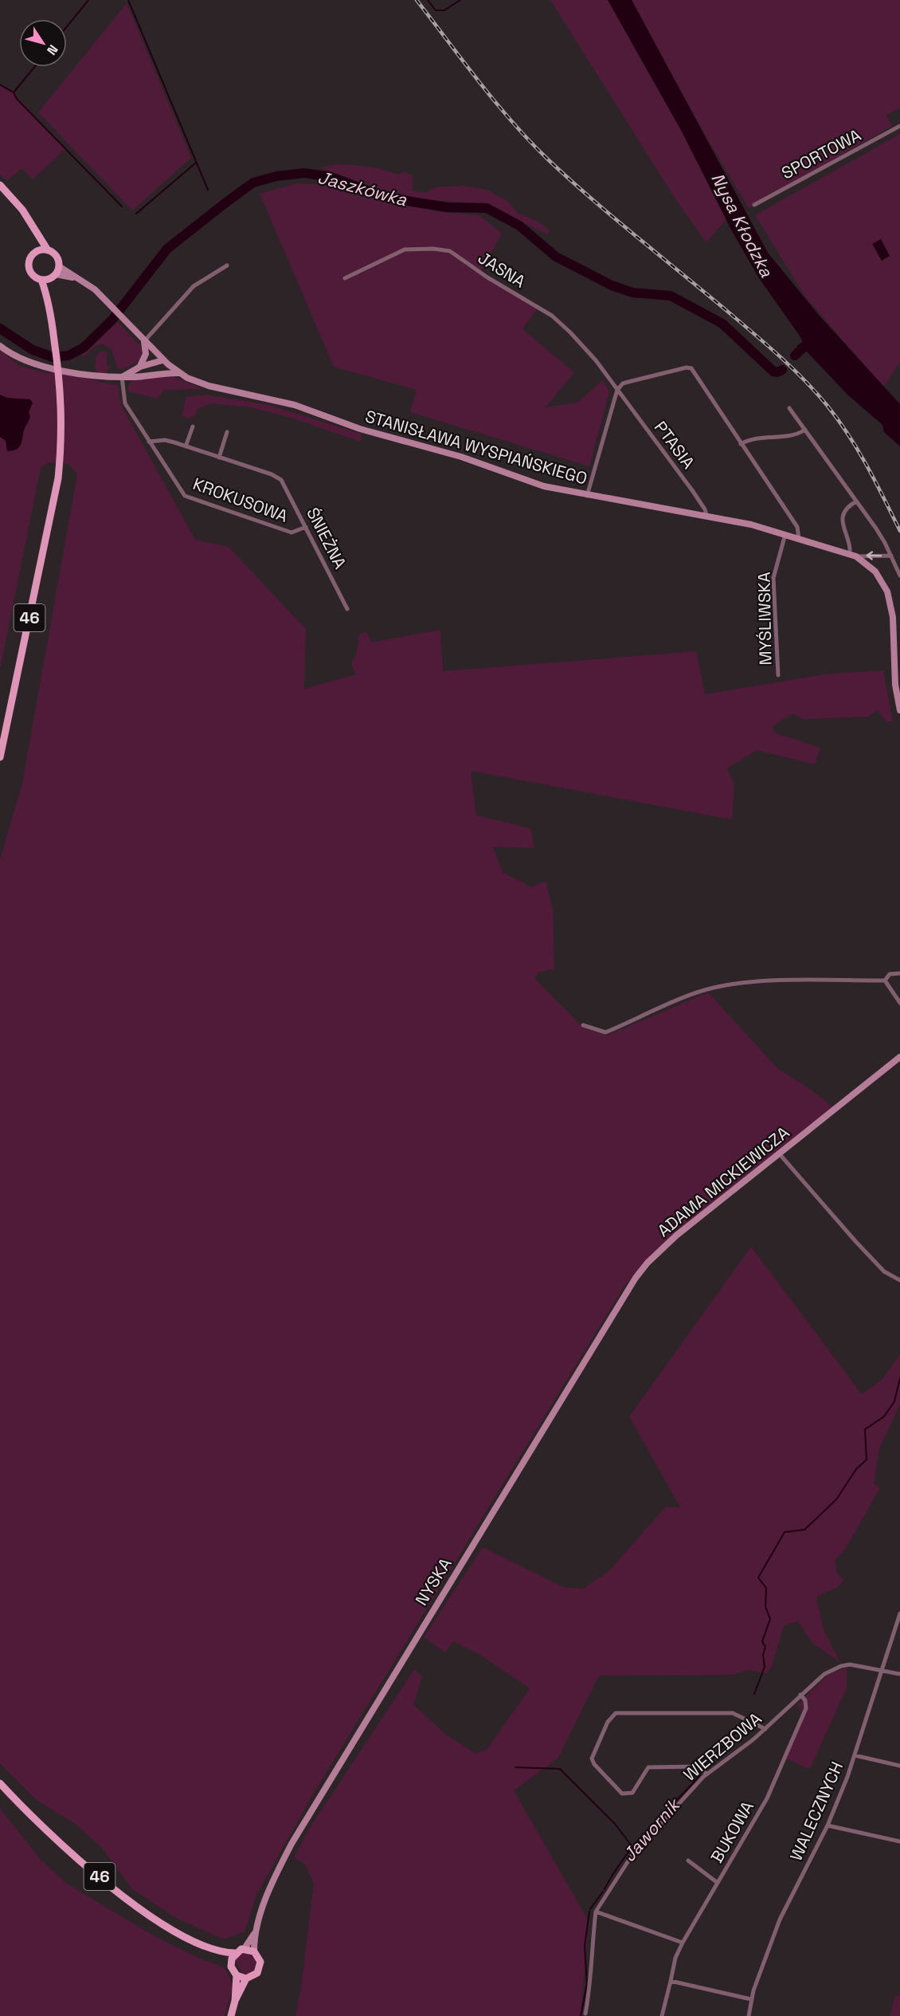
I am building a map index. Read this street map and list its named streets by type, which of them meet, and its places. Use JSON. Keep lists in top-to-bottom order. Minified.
{"streets":{"main road":["46"],"street":["SPORTOWA","JASNA","PTASIA","STANISŁAWA WYSPIAŃSKIEGO","KROKUSOWA","ŚNIEŻNA","MYŚLIWSKA","ADAMA MICKIEWICZA","NYSKA","WIERZBOWA","WALECZNYCH","BUKOWA"]},"crossings":[["JASNA","PTASIA"],["PTASIA","STANISŁAWA WYSPIAŃSKIEGO"],["STANISŁAWA WYSPIAŃSKIEGO","46"],["STANISŁAWA WYSPIAŃSKIEGO","MYŚLIWSKA"],["KROKUSOWA","ŚNIEŻNA"],["ADAMA MICKIEWICZA","NYSKA"],["WIERZBOWA","WALECZNYCH"],["WIERZBOWA","BUKOWA"]],"water":["Jaszkówka","Nysa Kłodzka","Jawornik"],"north":"bottom right"}
